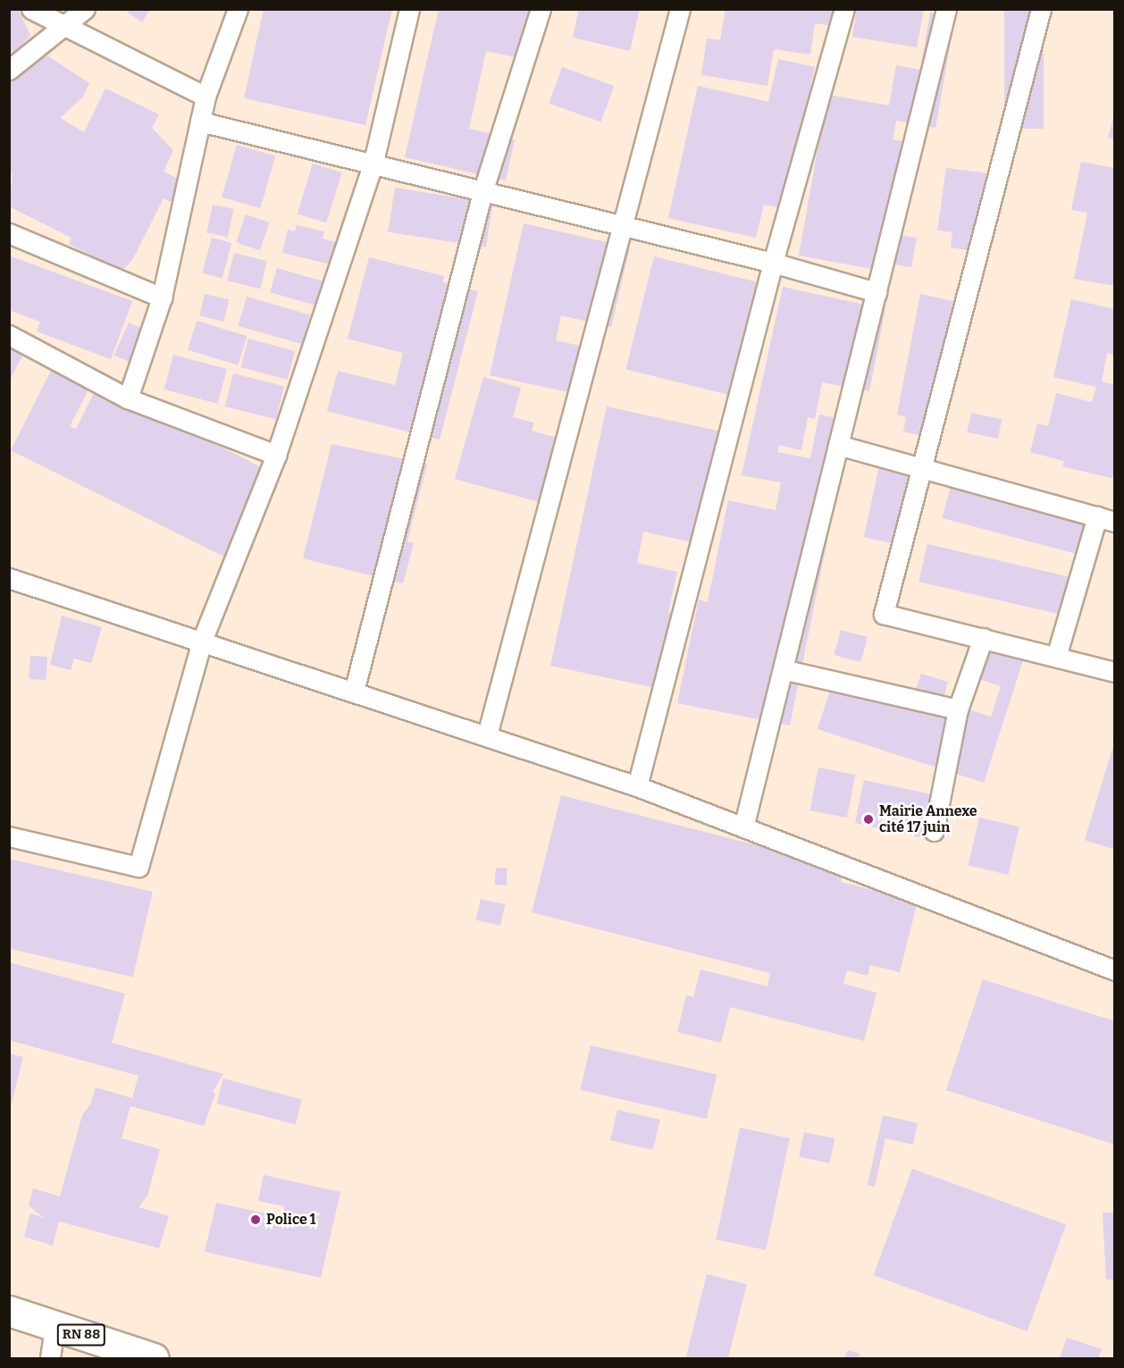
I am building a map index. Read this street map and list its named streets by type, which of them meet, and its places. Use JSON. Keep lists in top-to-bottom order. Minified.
{"streets":{"main road":["RN 88"]},"places":["Mairie Annexe cité 17 juin","Police 1"]}
